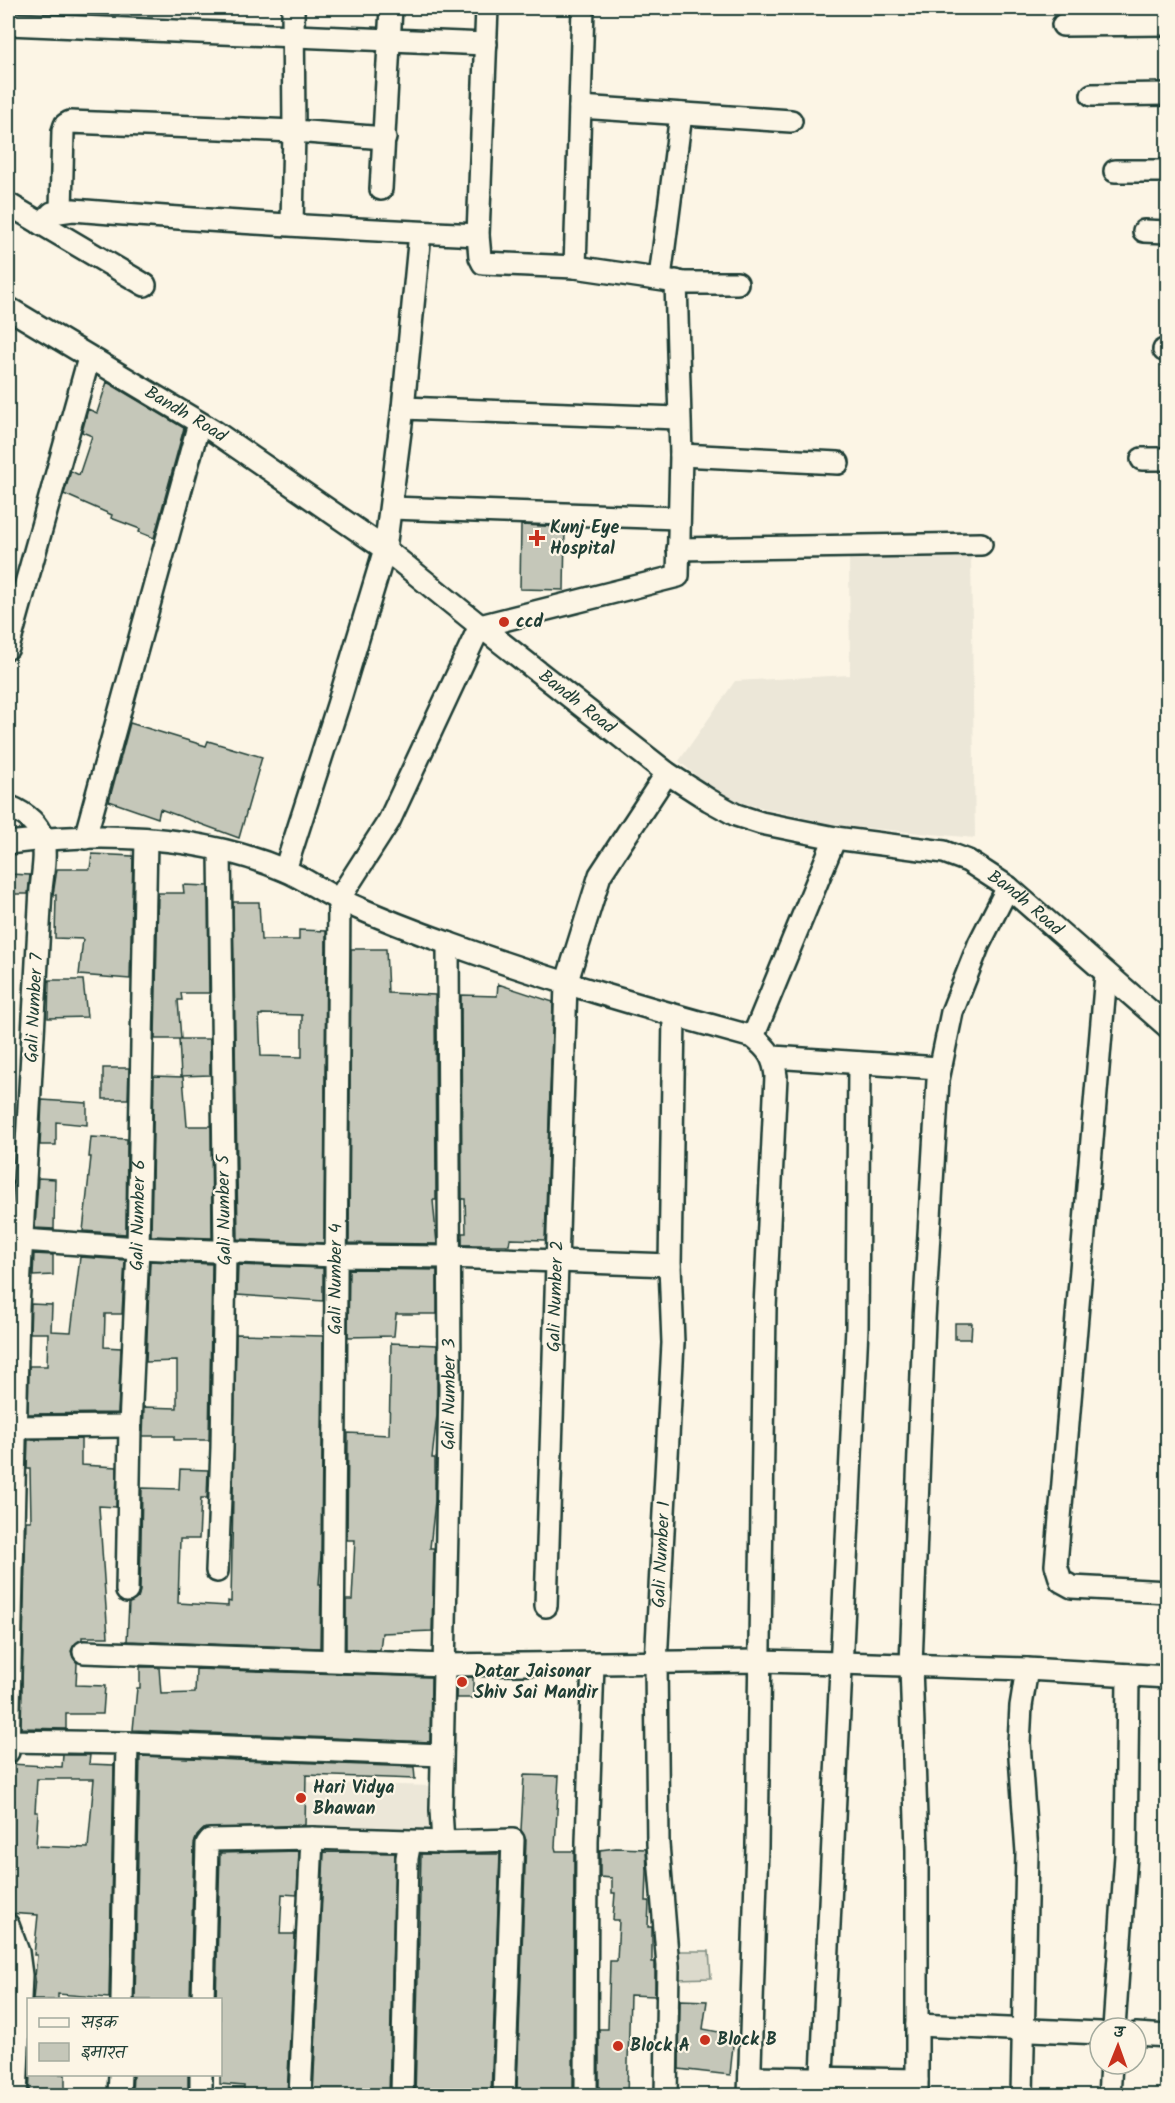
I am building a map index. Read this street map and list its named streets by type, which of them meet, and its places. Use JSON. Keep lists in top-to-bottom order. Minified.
{"streets":{"street":["Bandh Road","Gali Number 7","Gali Number 5","Gali Number 6","Gali Number 4","Gali Number 2","Gali Number 3","Gali Number 1"]},"crossings":[["Bandh Road","Gali Number 2"]],"places":{"health":["Kunj Eye Hospital"],"other":["ccd","Datar Jaisonar Shiv Sai Mandir","Hari Vidya Bhawan","Block B","Block A"]},"legend":["सड़क","इमारत"],"north":"top"}
